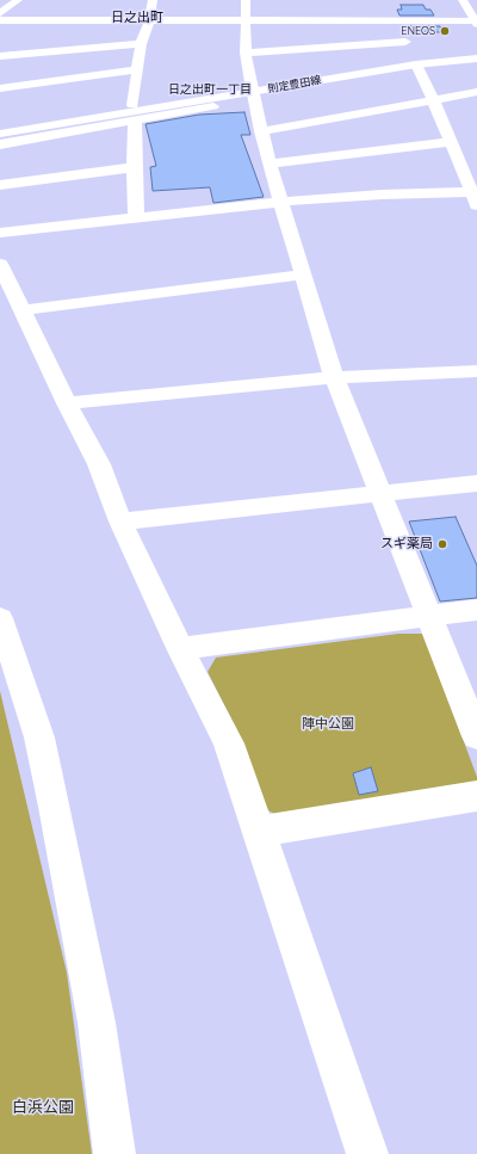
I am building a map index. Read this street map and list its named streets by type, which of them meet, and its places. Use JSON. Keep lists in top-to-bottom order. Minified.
{"streets":{"main road":["則定豊田線"]},"districts":["日之出町","日之出町一丁目"],"parks":["陣中公園","白浜公園"],"places":["ENEOS","スギ薬局"]}
